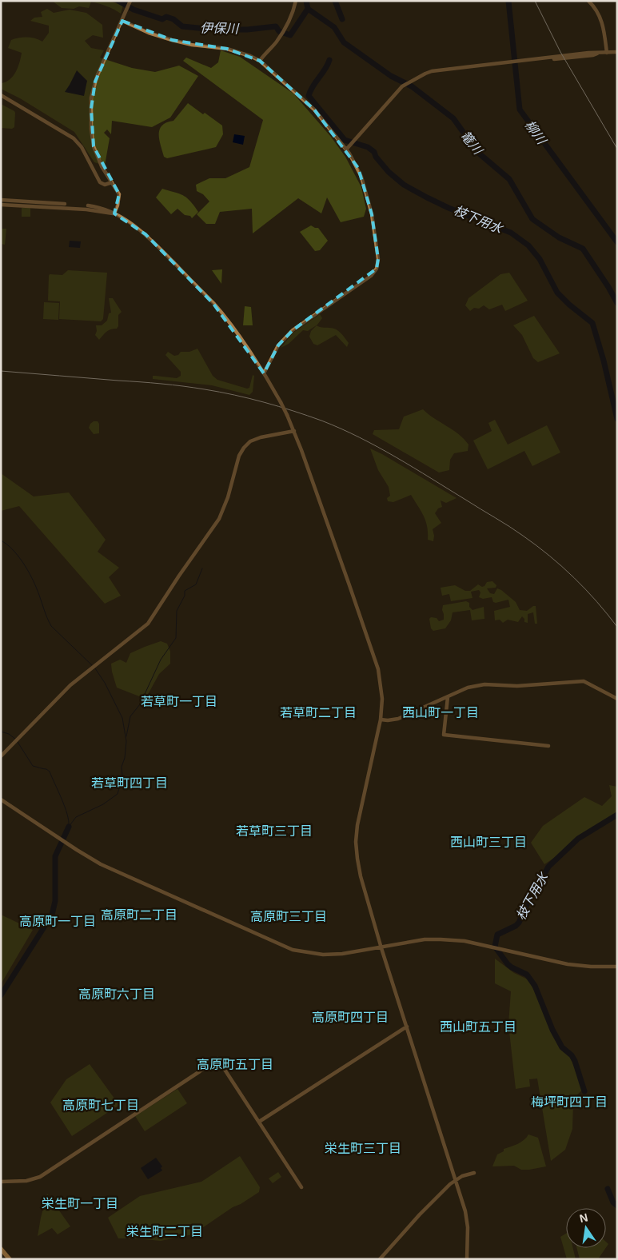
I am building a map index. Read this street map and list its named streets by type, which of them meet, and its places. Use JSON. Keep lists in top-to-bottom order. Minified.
{"districts":["若草町一丁目","若草町二丁目","西山町一丁目","若草町四丁目","若草町三丁目","西山町三丁目","高原町二丁目","高原町三丁目","高原町一丁目","高原町六丁目","高原町四丁目","西山町五丁目","高原町五丁目","梅坪町四丁目","高原町七丁目","栄生町三丁目","栄生町一丁目","栄生町二丁目"],"water":["伊保川","柳川","篭川","枝下用水"],"north":"top"}
